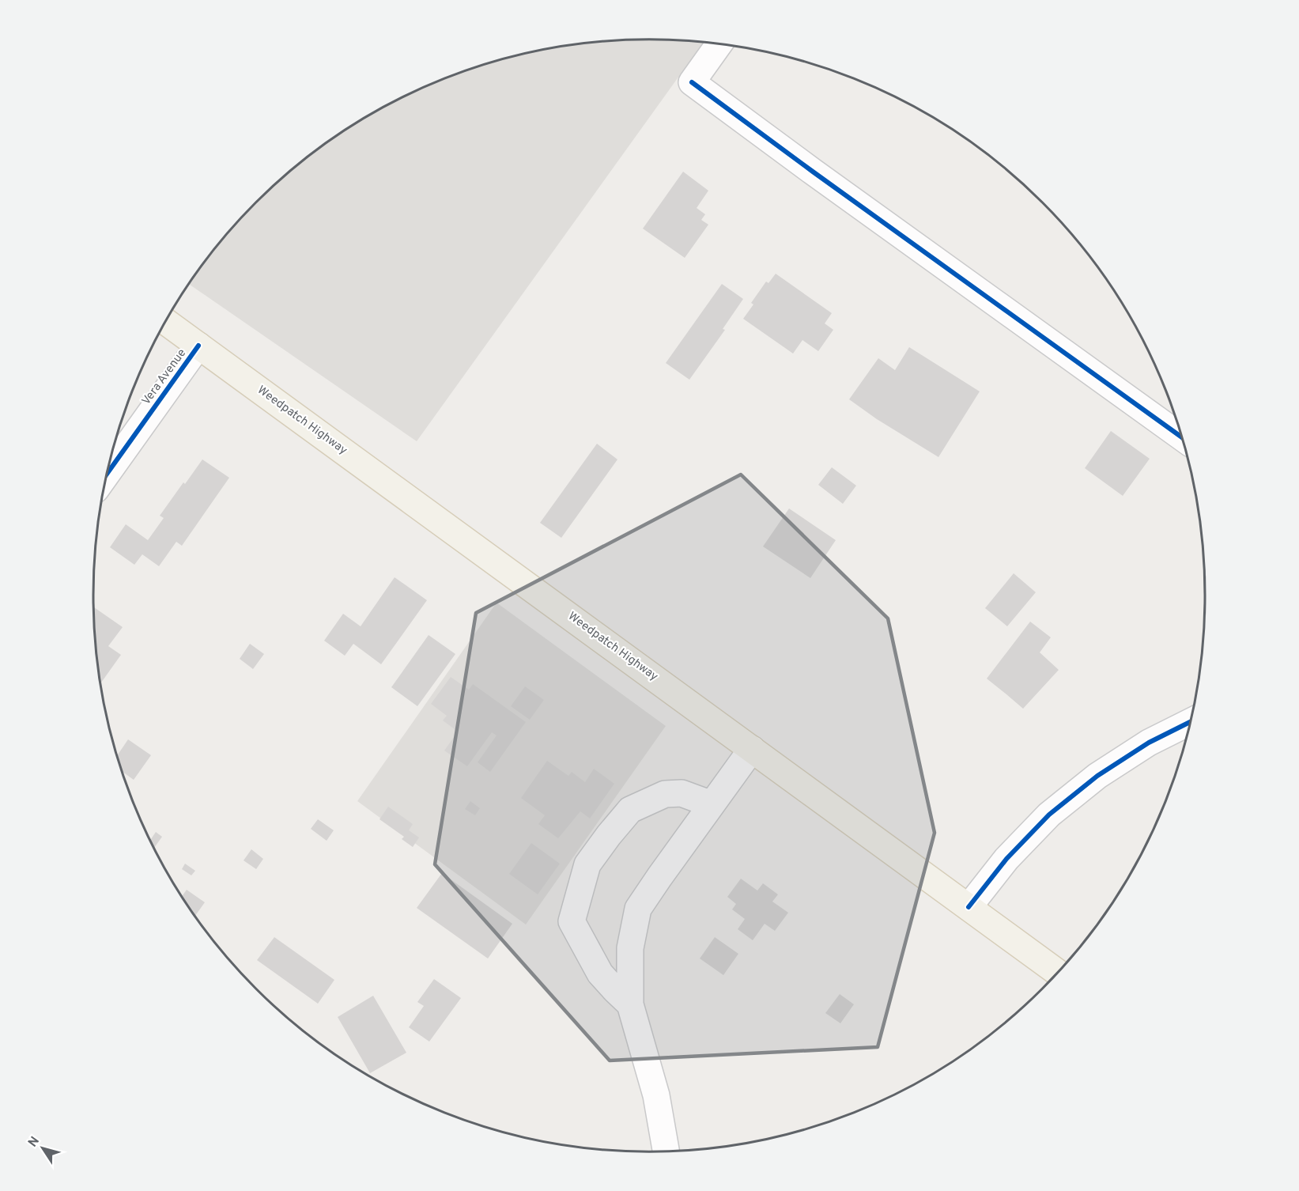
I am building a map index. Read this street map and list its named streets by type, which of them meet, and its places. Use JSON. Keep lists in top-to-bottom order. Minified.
{"streets":{"main road":["Weedpatch Highway"],"street":["Vera Avenue"]},"crossings":[["Vera Avenue","Weedpatch Highway"]],"north":"top left"}
